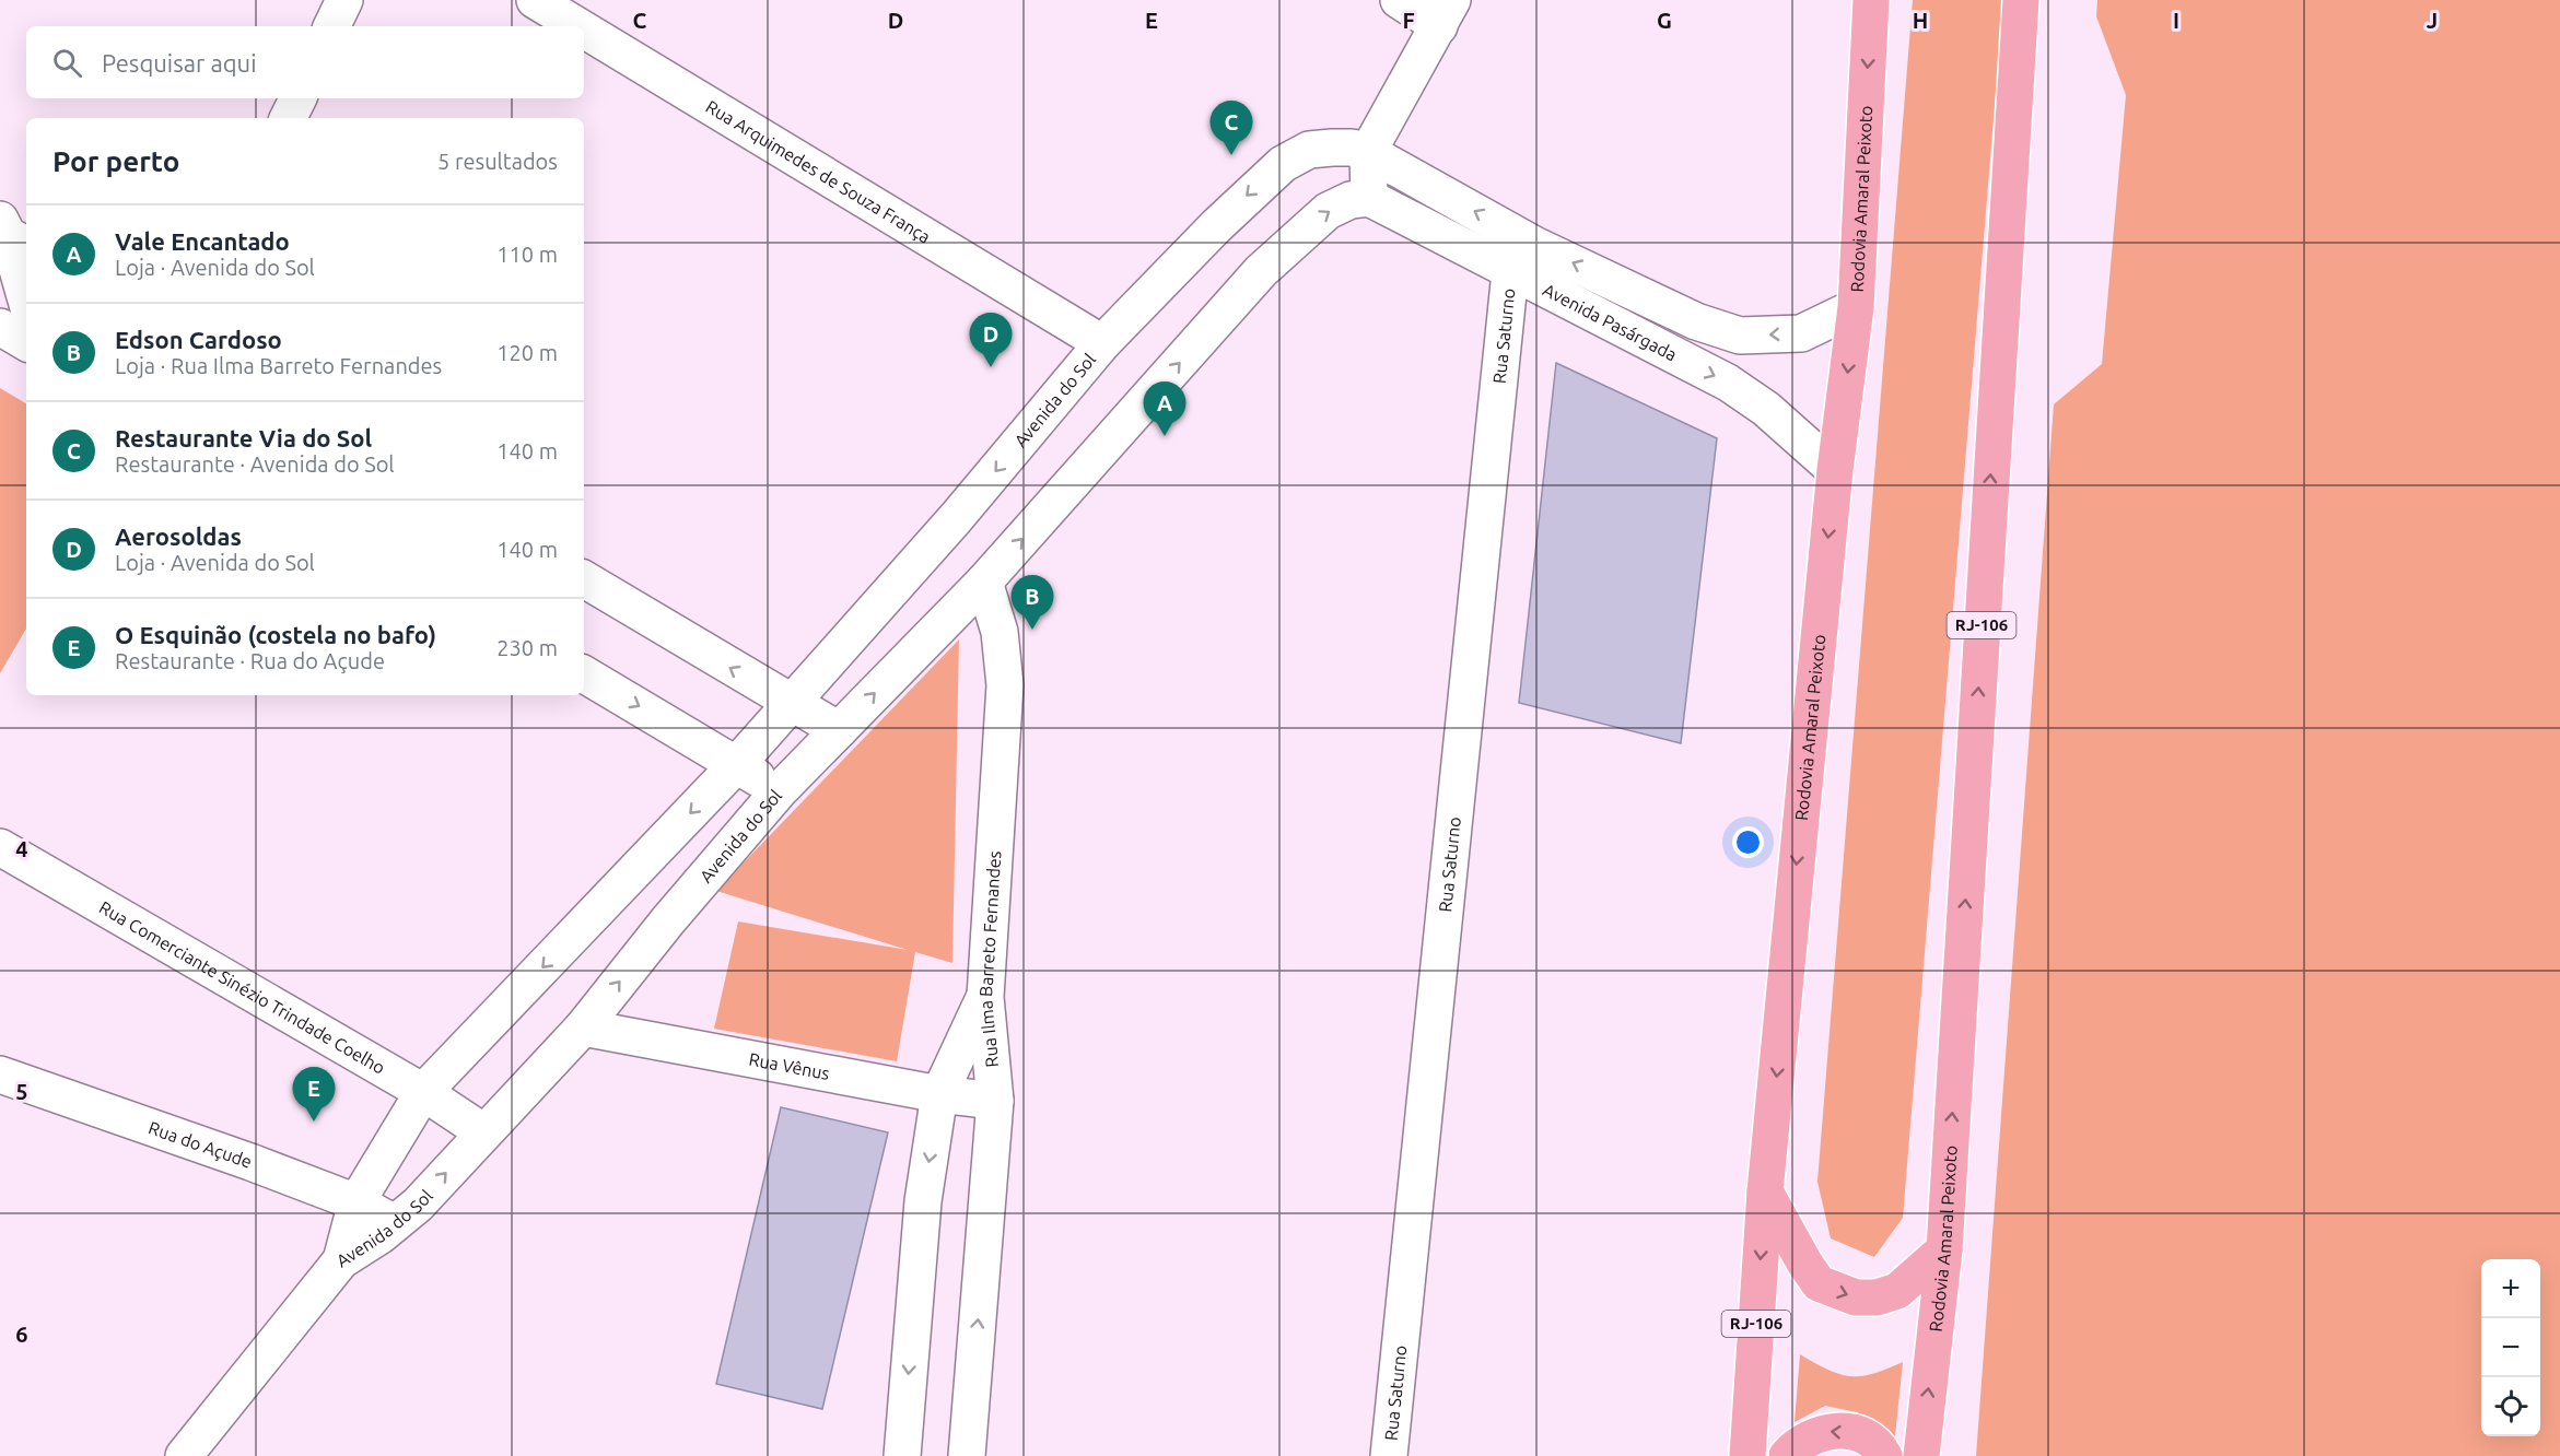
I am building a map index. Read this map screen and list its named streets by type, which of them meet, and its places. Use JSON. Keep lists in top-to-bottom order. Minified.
{"streets":{"highway":["Rodovia Amaral Peixoto","RJ-106"],"street":["Rua Arquimedes de Souza França","Avenida Pasárgada","Rua Saturno","Avenida do Sol","Rua Ilma Barreto Fernandes","Rua Comerciante Sinézio Trindade Coelho","Rua Vênus","Rua do Açude"]},"crossings":[["Rua Arquimedes de Souza França","Avenida do Sol"],["Rodovia Amaral Peixoto","Avenida Pasárgada"],["Avenida Pasárgada","Rua Saturno"],["Avenida Pasárgada","Avenida do Sol"],["Avenida do Sol","Rua Ilma Barreto Fernandes"],["Avenida do Sol","Rua Comerciante Sinézio Trindade Coelho"],["Avenida do Sol","Rua Vênus"],["Avenida do Sol","Rua do Açude"],["Rua Ilma Barreto Fernandes","Rua Vênus"]],"page":{"search":"Pesquisar aqui","pins":["C","D","A","B","E"],"heading":["Por perto","5 resultados"],"list":[{"mark":"A","name":"Vale Encantado","note":"Loja · Avenida do Sol","value":"110 m"},{"mark":"B","name":"Edson Cardoso","note":"Loja · Rua Ilma Barreto Fernandes","value":"120 m"},{"mark":"C","name":"Restaurante Via do Sol","note":"Restaurante · Avenida do Sol","value":"140 m"},{"mark":"D","name":"Aerosoldas","note":"Loja · Avenida do Sol","value":"140 m"},{"mark":"E","name":"O Esquinão (costela no bafo)","note":"Restaurante · Rua do Açude","value":"230 m"}],"map_buttons":["+","−"]},"grid":{"columns":["C","D","E","F","G","H","I","J"],"rows":["4","5","6"]}}
